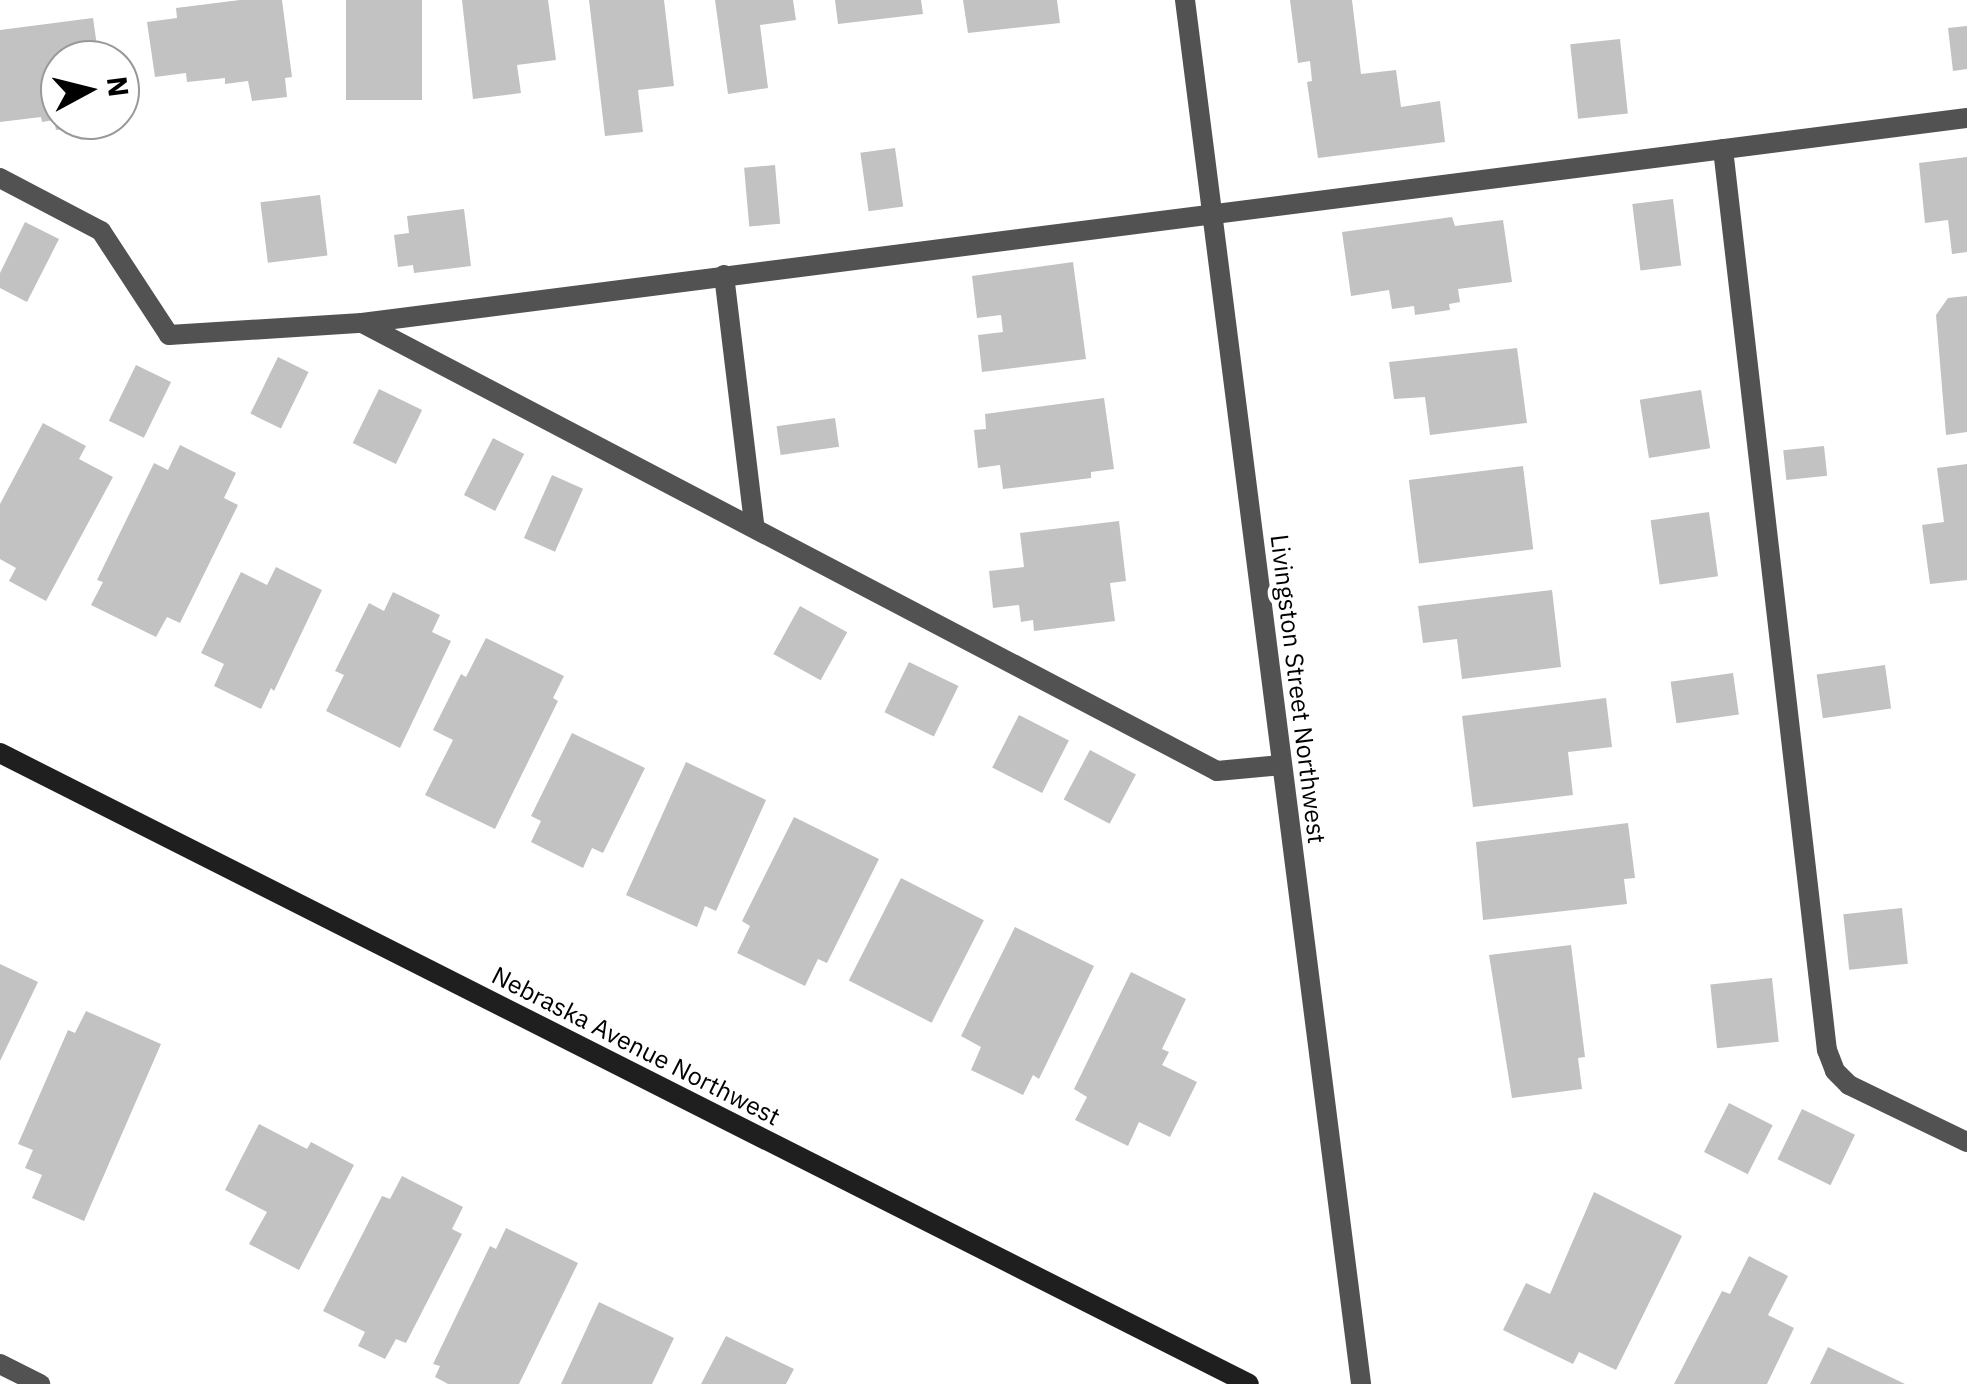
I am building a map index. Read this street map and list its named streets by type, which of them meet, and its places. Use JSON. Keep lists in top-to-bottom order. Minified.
{"streets":{"street":["Livingston Street Northwest","Nebraska Avenue Northwest"]},"north":"right"}
